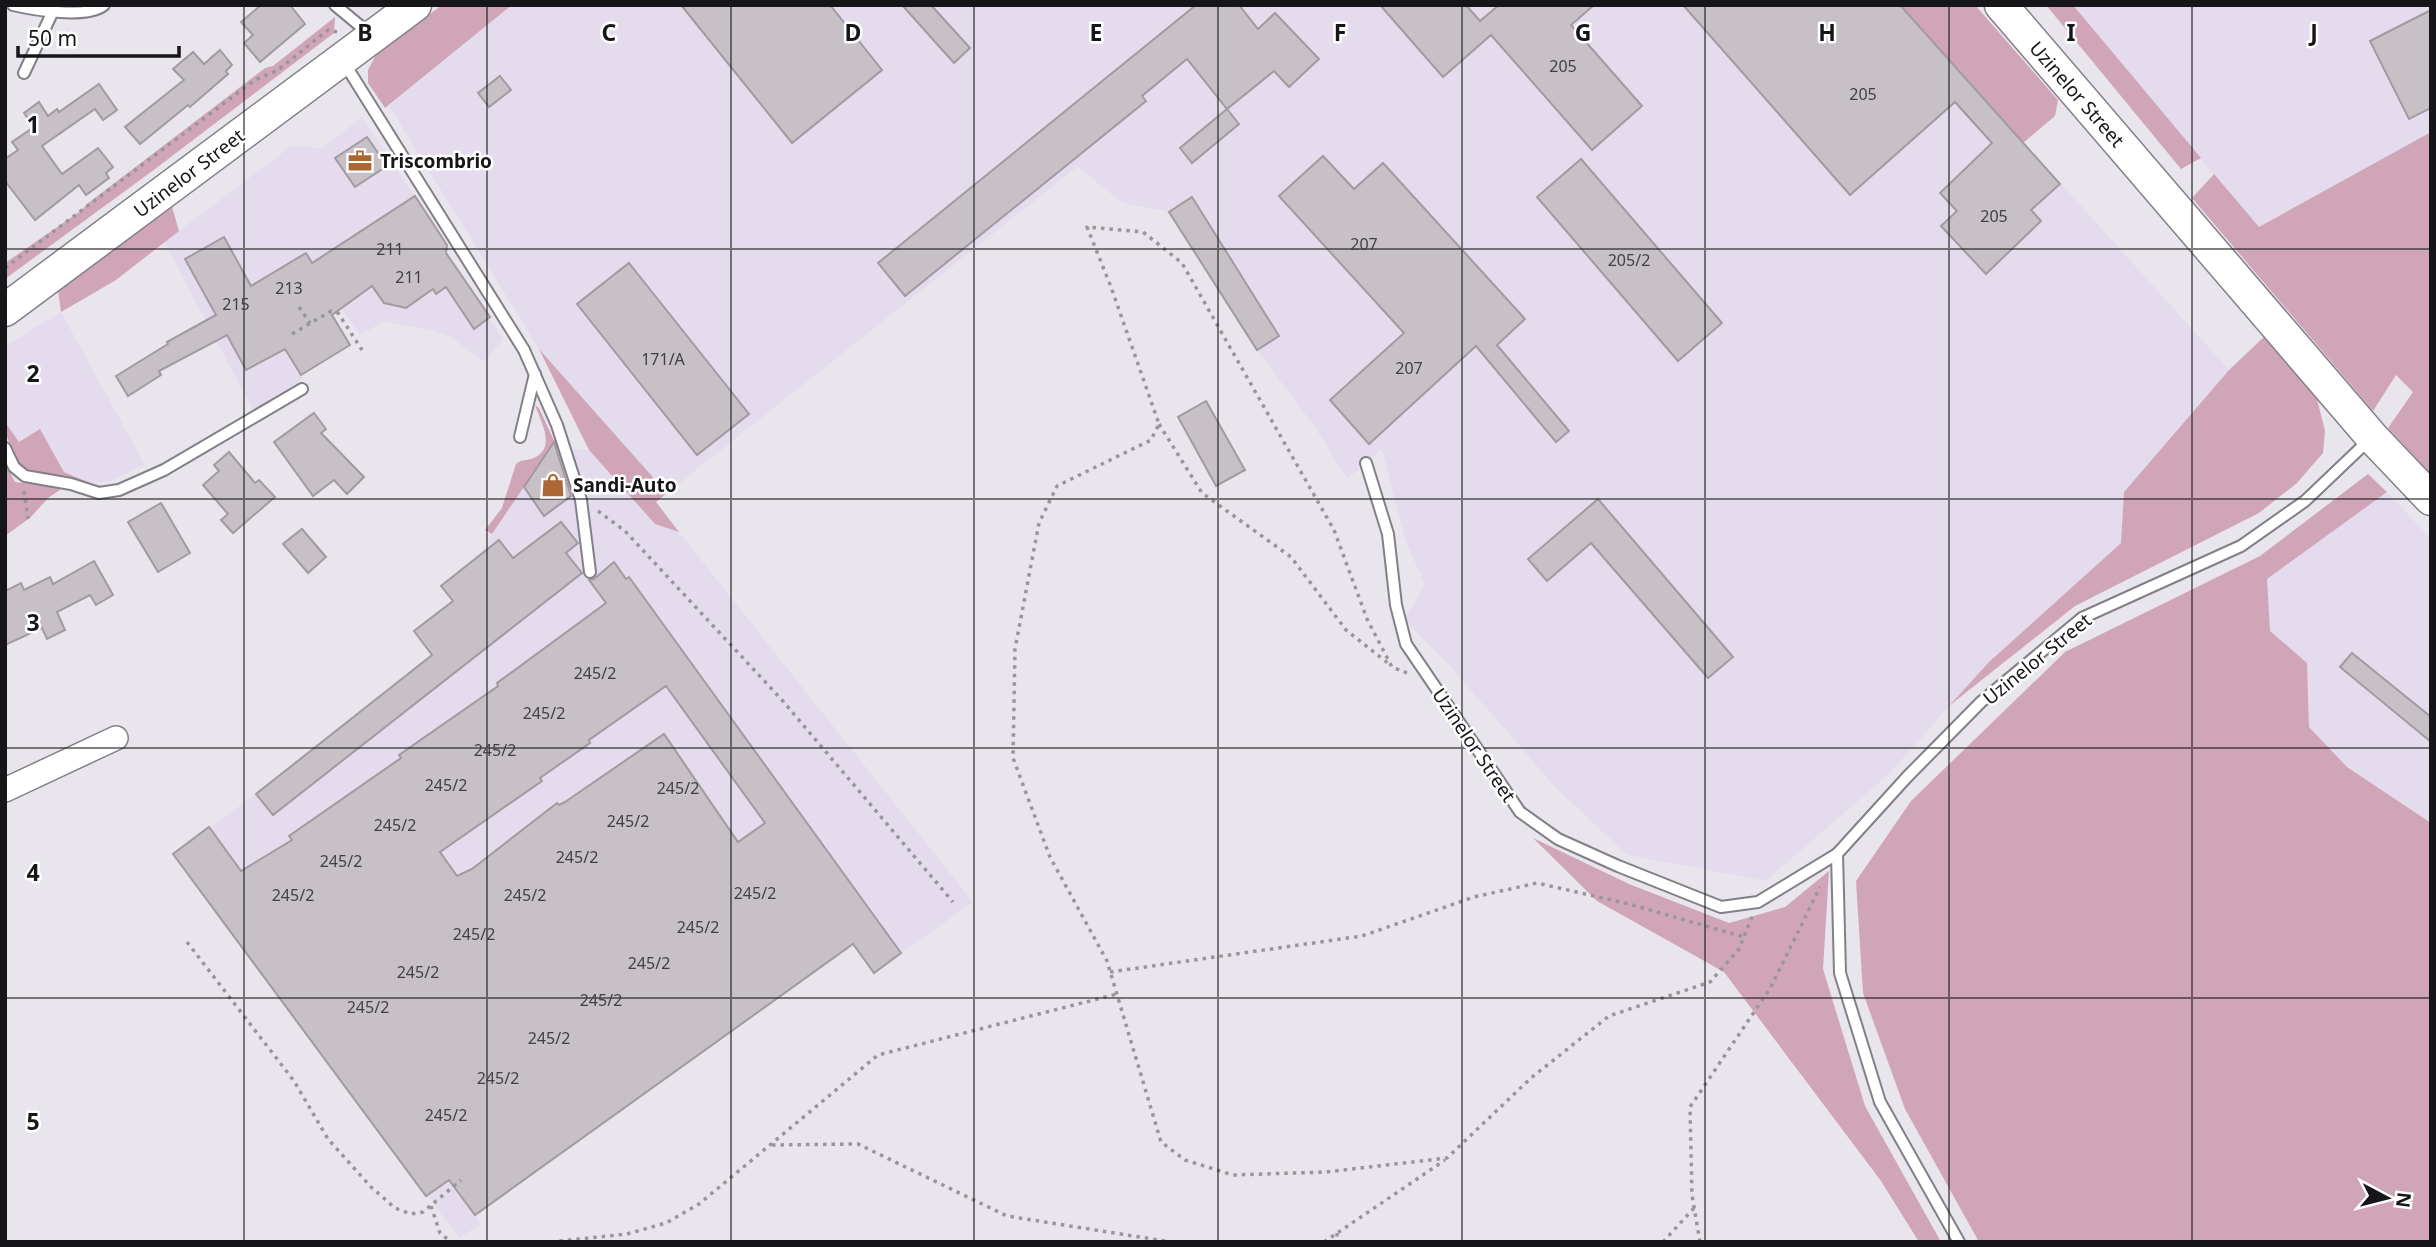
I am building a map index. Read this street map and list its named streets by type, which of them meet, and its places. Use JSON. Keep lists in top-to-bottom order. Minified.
{"streets":{"street":["Uzinelor Street"]},"places":{"office":["Triscombrio"],"shop":["Sandi-Auto"]},"house_numbers":["205","205","205","207","211","205/2","211","213","215","171/A","207","245/2","245/2","245/2","245/2","245/2","245/2","245/2","245/2","245/2","245/2","245/2","245/2","245/2","245/2","245/2","245/2","245/2","245/2","245/2","245/2","245/2"],"scale_bar":"50 m","north":"right","grid":{"columns":["B","C","D","E","F","G","H","I","J"],"rows":["1","2","3","4","5"]}}
